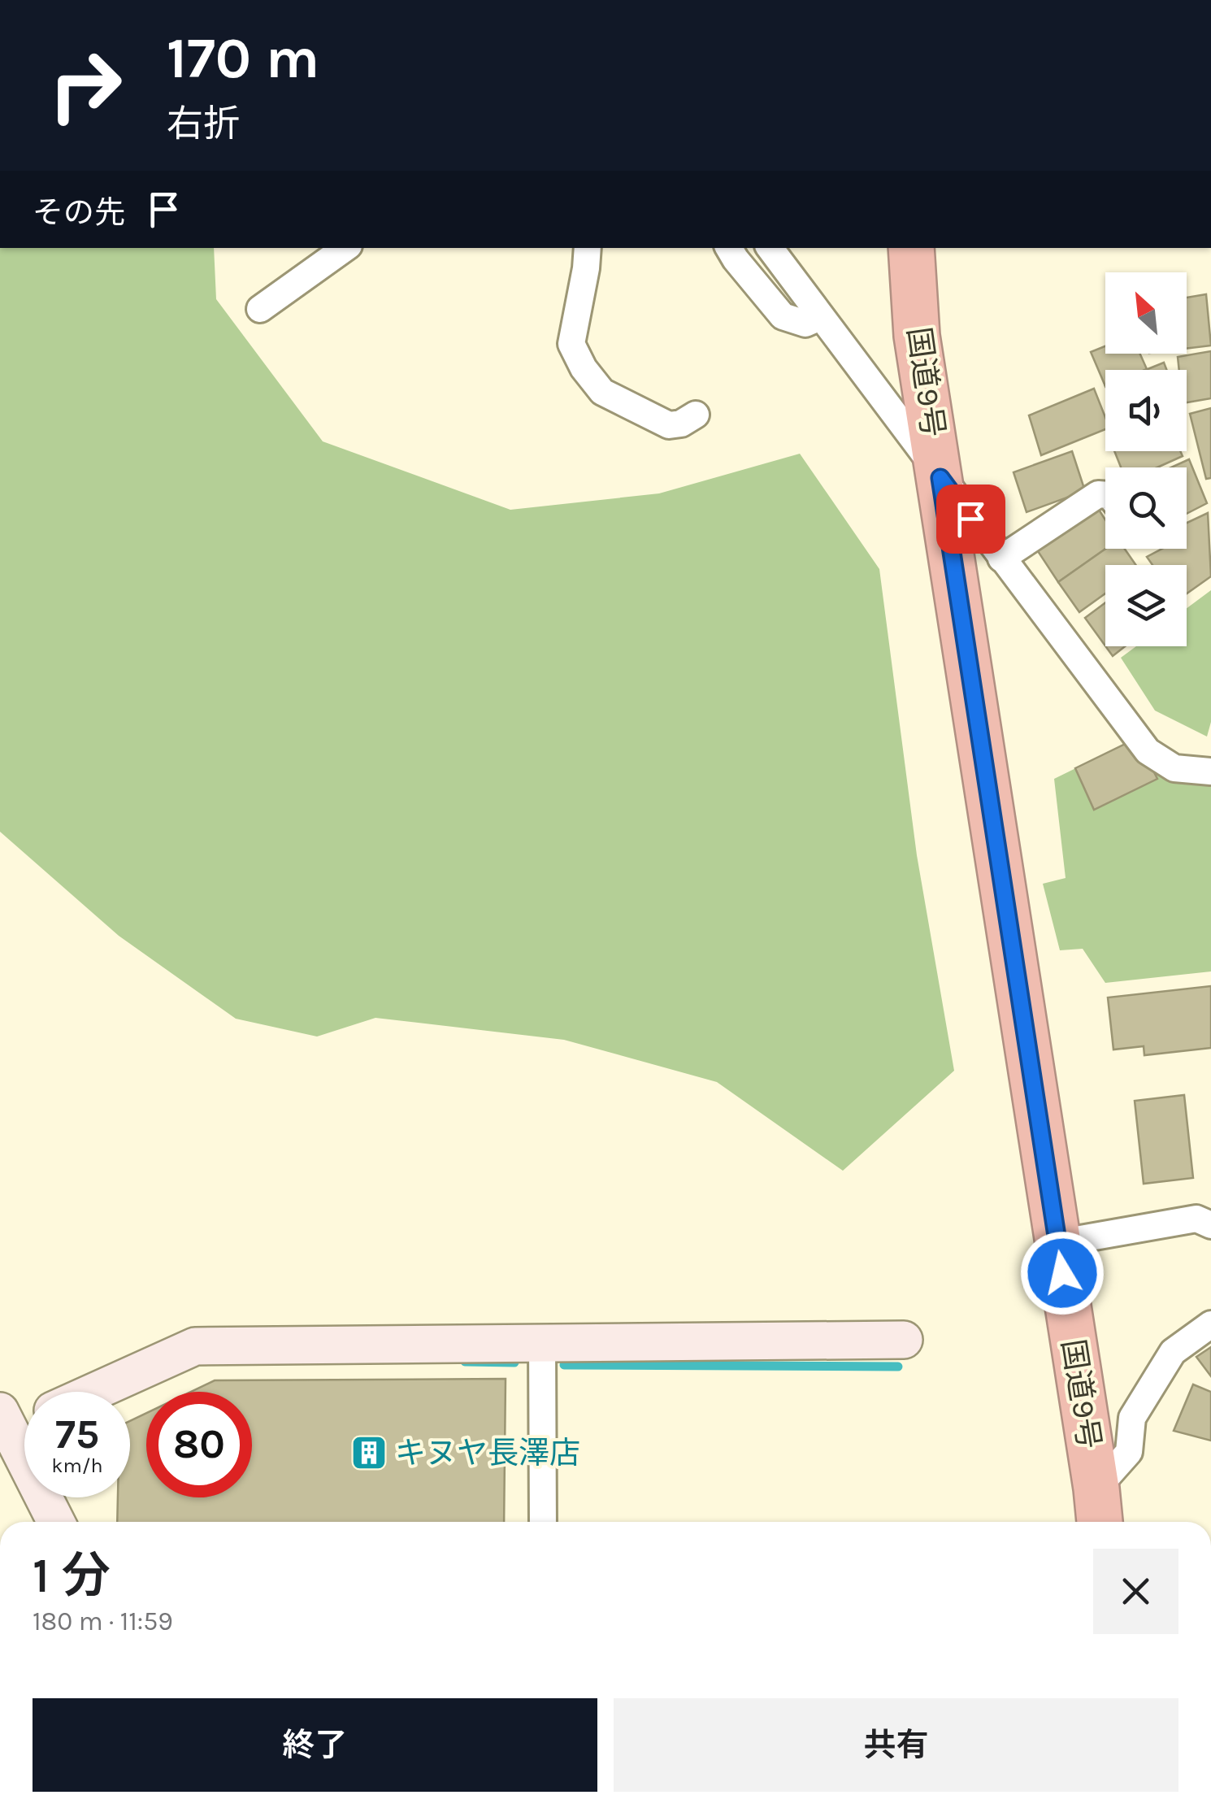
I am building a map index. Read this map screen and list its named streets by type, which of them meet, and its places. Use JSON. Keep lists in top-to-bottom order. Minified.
{"streets":{"highway":["国道9号"]},"places":{"building":["キヌヤ長澤店"]},"north":"top left","page":{"turn":["170 m","右折"],"then":"その先","speed":"75 km/h","limit":"80","heading":["1 分","180 m · 11:59"],"buttons":["終了","共有"]}}
